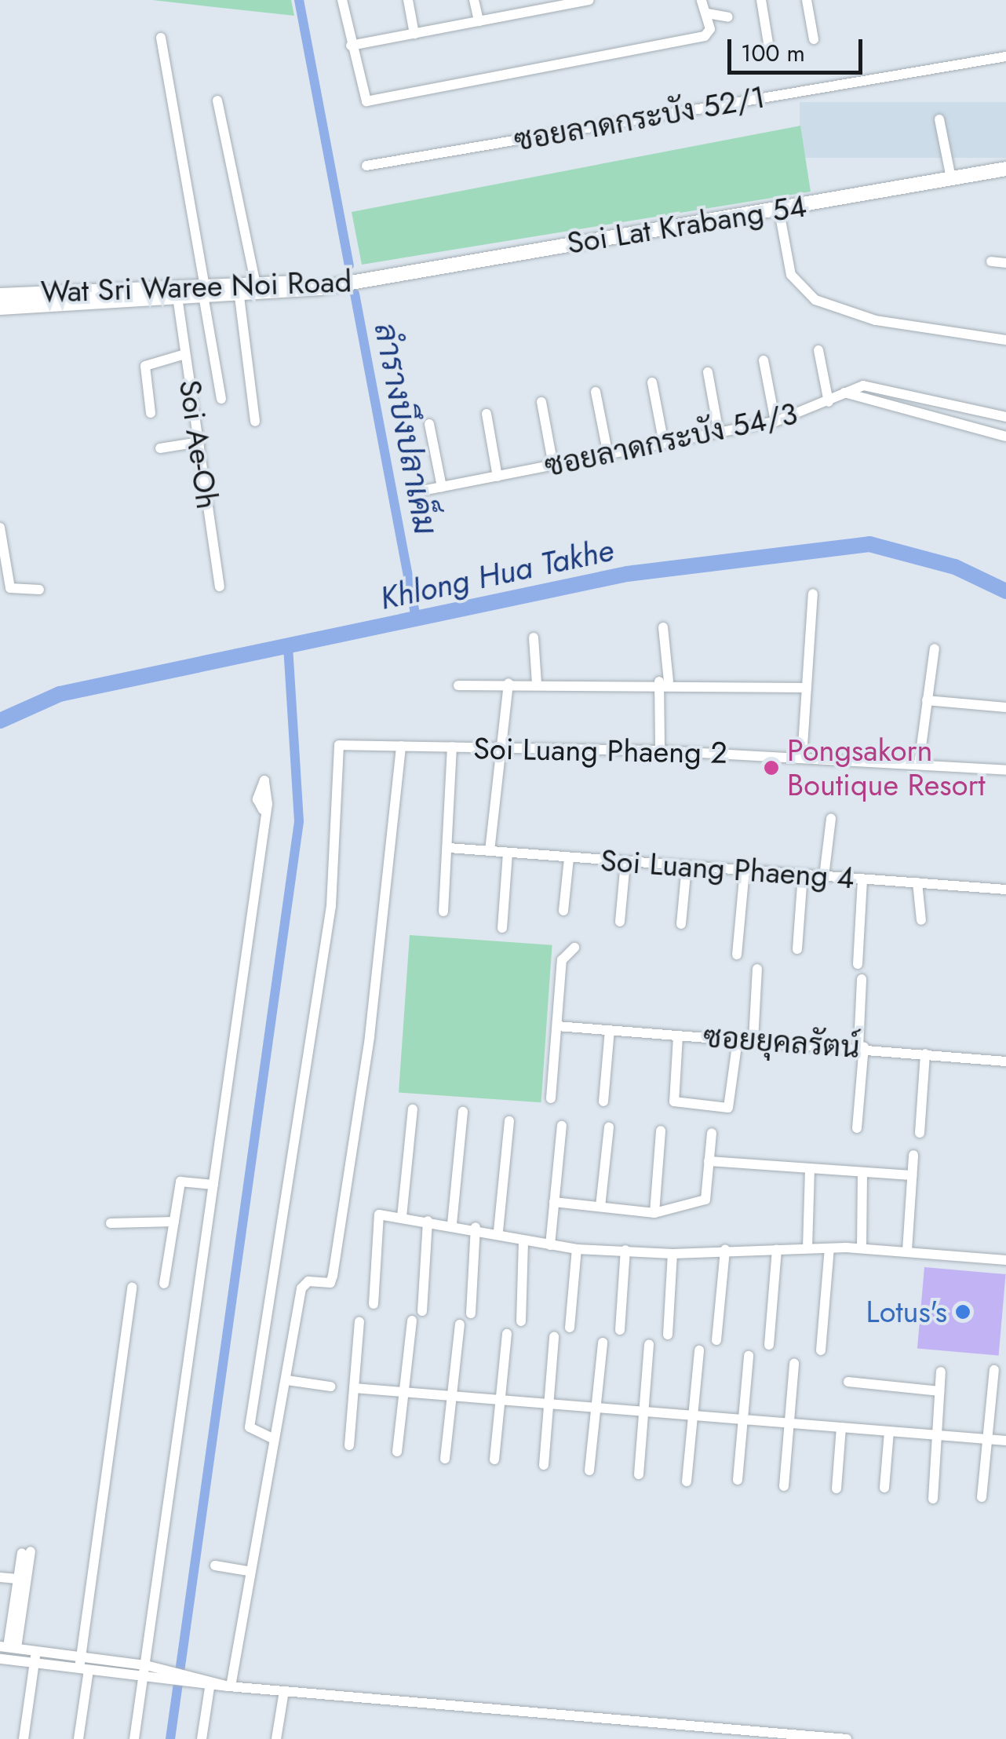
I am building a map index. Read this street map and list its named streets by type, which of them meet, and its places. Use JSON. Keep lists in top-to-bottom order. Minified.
{"streets":{"main road":["Soi Lat Krabang 54","Wat Sri Waree Noi Road"],"street":["ซอยลาดกระบัง 52/1","ซอยลาดกระบัง 54/3","Soi Ae-Oh","Soi Luang Phaeng 2","Soi Luang Phaeng 4","ซอยยุคลรัตน์"]},"crossings":[["Soi Lat Krabang 54","Wat Sri Waree Noi Road"],["Wat Sri Waree Noi Road","Soi Ae-Oh"]],"water":["ลำรางบึงปลาเค็ม","Khlong Hua Takhe"],"places":["Pongsakorn Boutique Resort","Lotus's"],"scale_bar":"100 m"}
